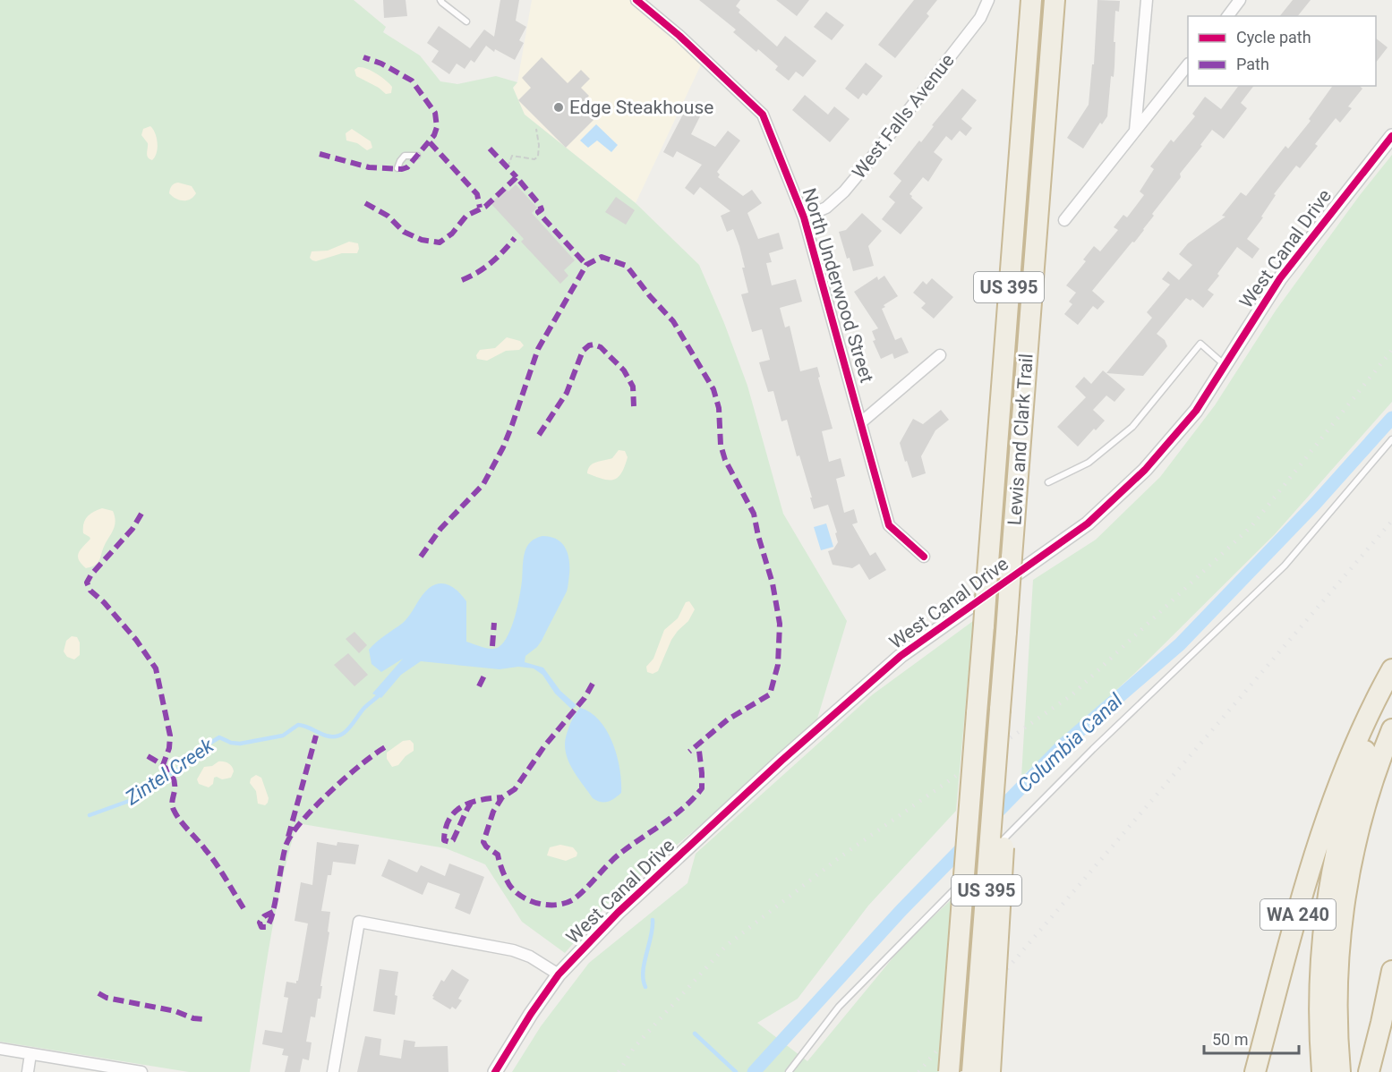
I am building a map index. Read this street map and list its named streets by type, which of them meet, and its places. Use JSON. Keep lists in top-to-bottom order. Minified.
{"streets":{"highway":["US 395","Lewis and Clark Trail","WA 240"],"street":["West Falls Avenue","West Canal Drive","North Underwood Street"]},"crossings":[["West Falls Avenue","North Underwood Street"]],"water":["Columbia Canal","Zintel Creek"],"places":["Edge Steakhouse"],"legend":["Cycle path","Path"],"scale_bar":"50 m"}
